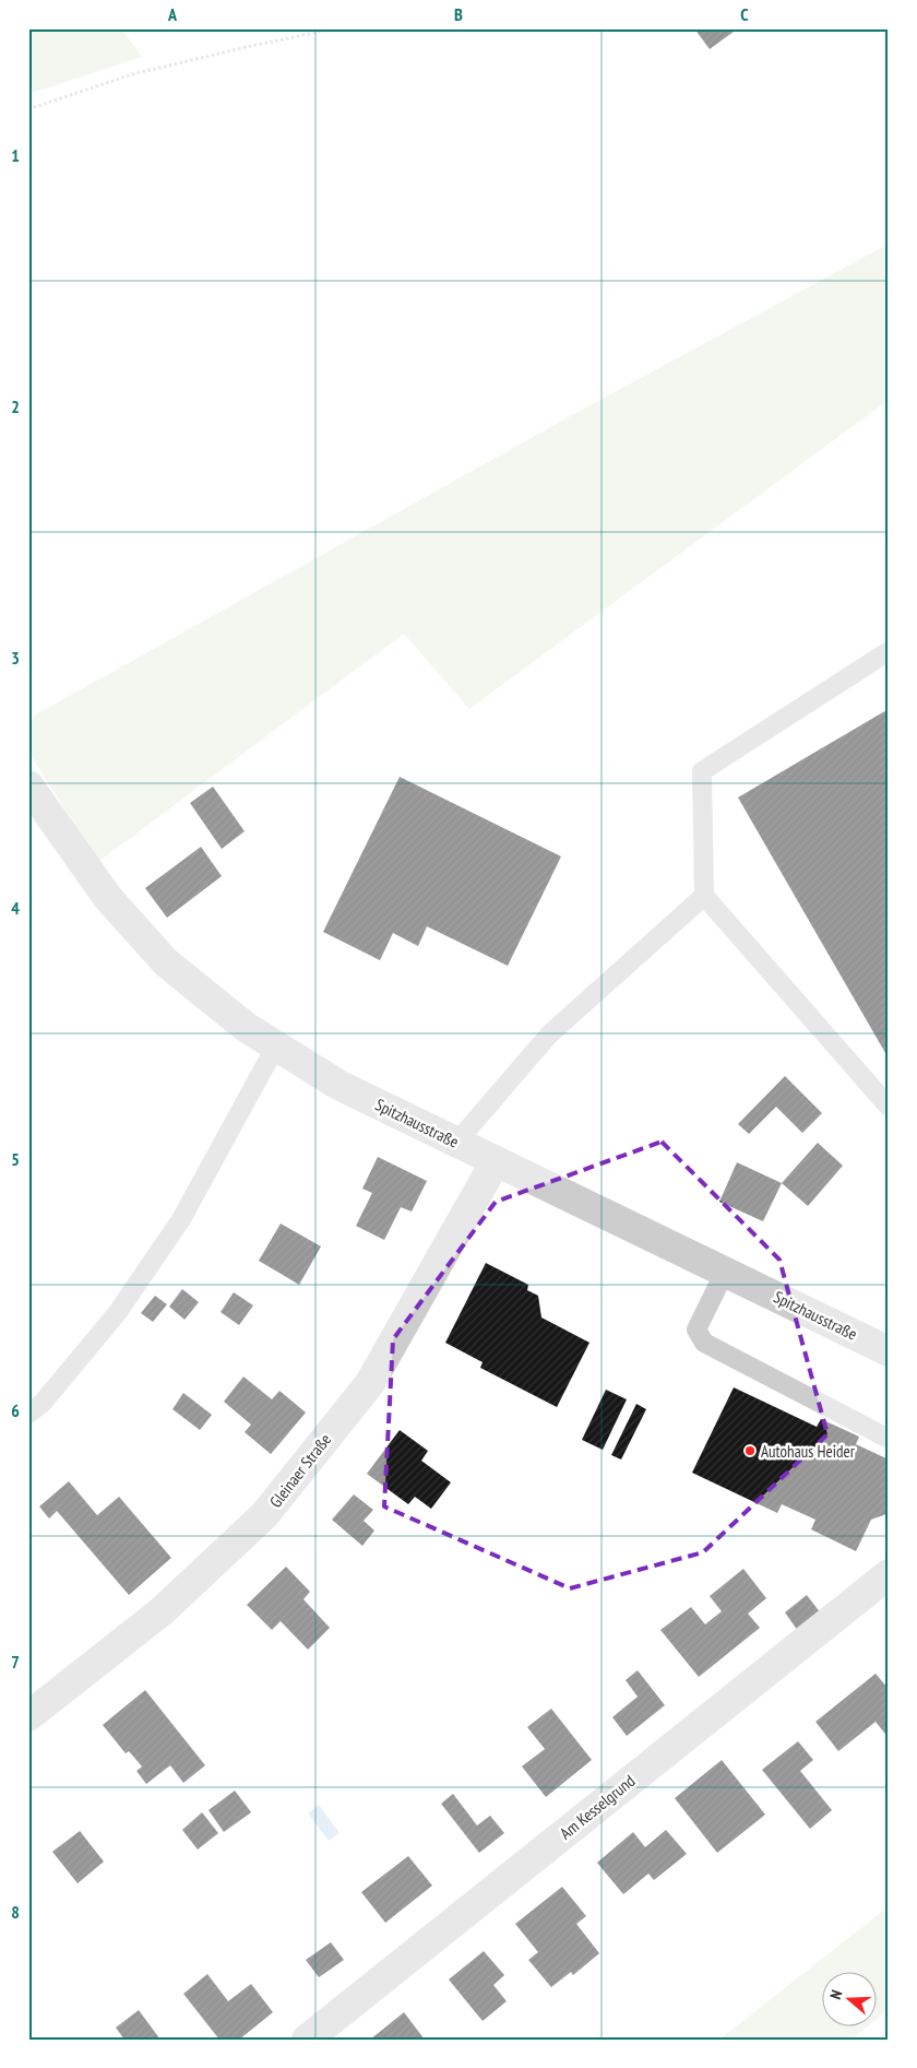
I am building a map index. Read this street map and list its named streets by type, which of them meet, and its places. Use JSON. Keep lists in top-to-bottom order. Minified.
{"streets":{"street":["Spitzhausstraße","Gleinaer Straße","Am Kesselgrund"]},"crossings":[["Spitzhausstraße","Gleinaer Straße"]],"places":["Autohaus Heider"],"north":"left","grid":{"columns":["A","B","C"],"rows":["1","2","3","4","5","6","7","8"]}}
